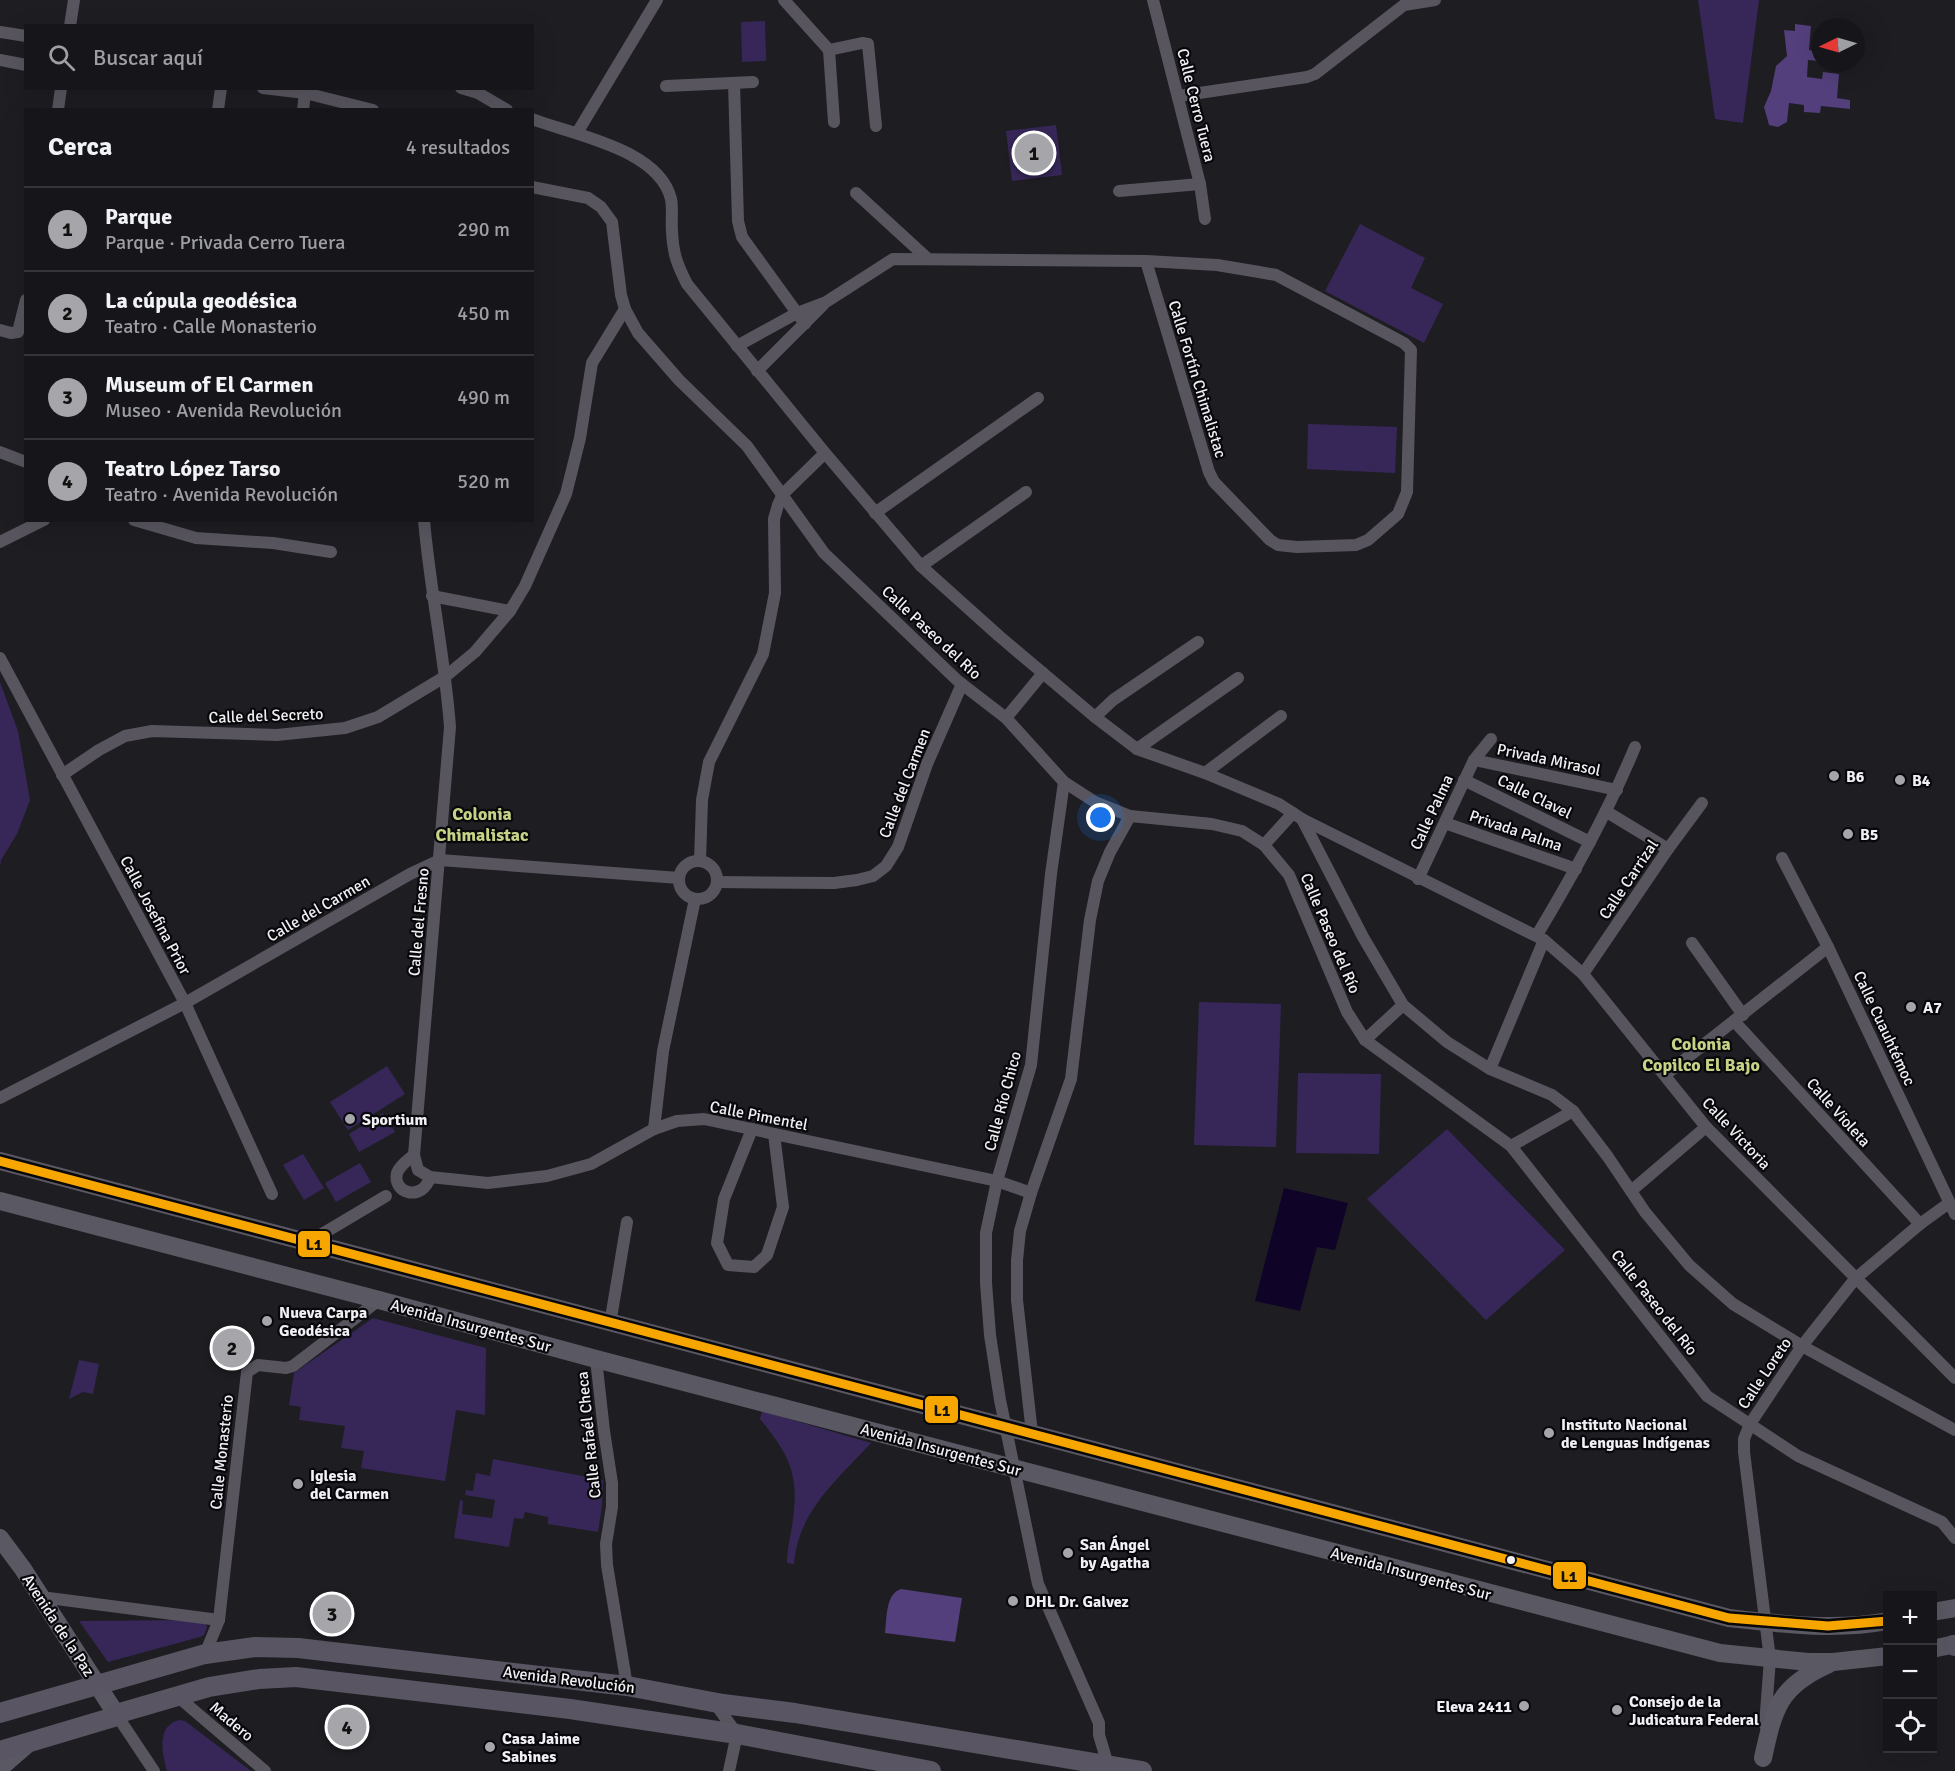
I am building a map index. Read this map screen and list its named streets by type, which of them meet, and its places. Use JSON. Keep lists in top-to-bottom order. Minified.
{"streets":{"main road":["Avenida Insurgentes Sur","Avenida de la Paz","Avenida Revolución"],"street":["Calle Cerro Tuera","Calle Fortín Chimalistac","Calle Paseo del Río","Calle del Secreto","Privada Mirasol","Calle del Carmen","Calle Clavel","Calle Palma","Privada Palma","Calle Carrizal","Calle Josefina Prior","Calle del Fresno","Calle Cuauhtémoc","Calle Río Chico","Calle Violeta","Calle Pimentel","Calle Victoria","Calle Loreto","Calle Rafaél Checa","Calle Monasterio","Madero"]},"crossings":[["Calle Paseo del Río","Calle del Secreto"],["Calle Paseo del Río","Calle del Carmen"],["Calle Paseo del Río","Calle Río Chico"],["Calle Paseo del Río","Calle Victoria"],["Calle Paseo del Río","Calle Loreto"],["Calle del Secreto","Calle Josefina Prior"],["Calle del Secreto","Calle del Fresno"],["Privada Mirasol","Calle Palma"],["Calle del Carmen","Calle Josefina Prior"],["Calle del Carmen","Calle del Fresno"],["Calle Clavel","Calle Palma"],["Calle Palma","Privada Palma"],["Calle Palma","Calle Victoria"],["Calle Carrizal","Calle Victoria"],["Calle del Fresno","Calle Pimentel"],["Calle Cuauhtémoc","Calle Loreto"],["Calle Río Chico","Calle Pimentel"],["Calle Río Chico","Avenida Insurgentes Sur"],["Calle Río Chico","Avenida Revolución"],["Calle Violeta","Calle Loreto"],["Calle Victoria","Calle Loreto"],["Avenida Insurgentes Sur","Calle Loreto"],["Avenida Insurgentes Sur","Calle Rafaél Checa"],["Avenida Insurgentes Sur","Calle Monasterio"],["Calle Rafaél Checa","Avenida Revolución"],["Calle Monasterio","Avenida Revolución"],["Avenida de la Paz","Avenida Revolución"],["Avenida Revolución","Madero"]],"districts":["Colonia Chimalistac","Colonia Copilco El Bajo"],"places":["B6","B4","B5","A7","Sportium","Nueva Carpa Geodésica","Instituto Nacional de Lenguas Indígenas","Iglesia del Carmen","San Ángel by Agatha","DHL Dr. Galvez","Eleva 2411","Consejo de la Judicatura Federal","Casa Jaime Sabines"],"lines":["transit line L1"],"north":"left","page":{"search":"Buscar aquí","heading":["Cerca","4 resultados"],"pins":["1","2","3","4"],"list":[{"mark":"1","name":"Parque","note":"Parque · Privada Cerro Tuera","value":"290 m"},{"mark":"2","name":"La cúpula geodésica","note":"Teatro · Calle Monasterio","value":"450 m"},{"mark":"3","name":"Museum of El Carmen","note":"Museo · Avenida Revolución","value":"490 m"},{"mark":"4","name":"Teatro López Tarso","note":"Teatro · Avenida Revolución","value":"520 m"}],"map_buttons":["+","−"]}}
